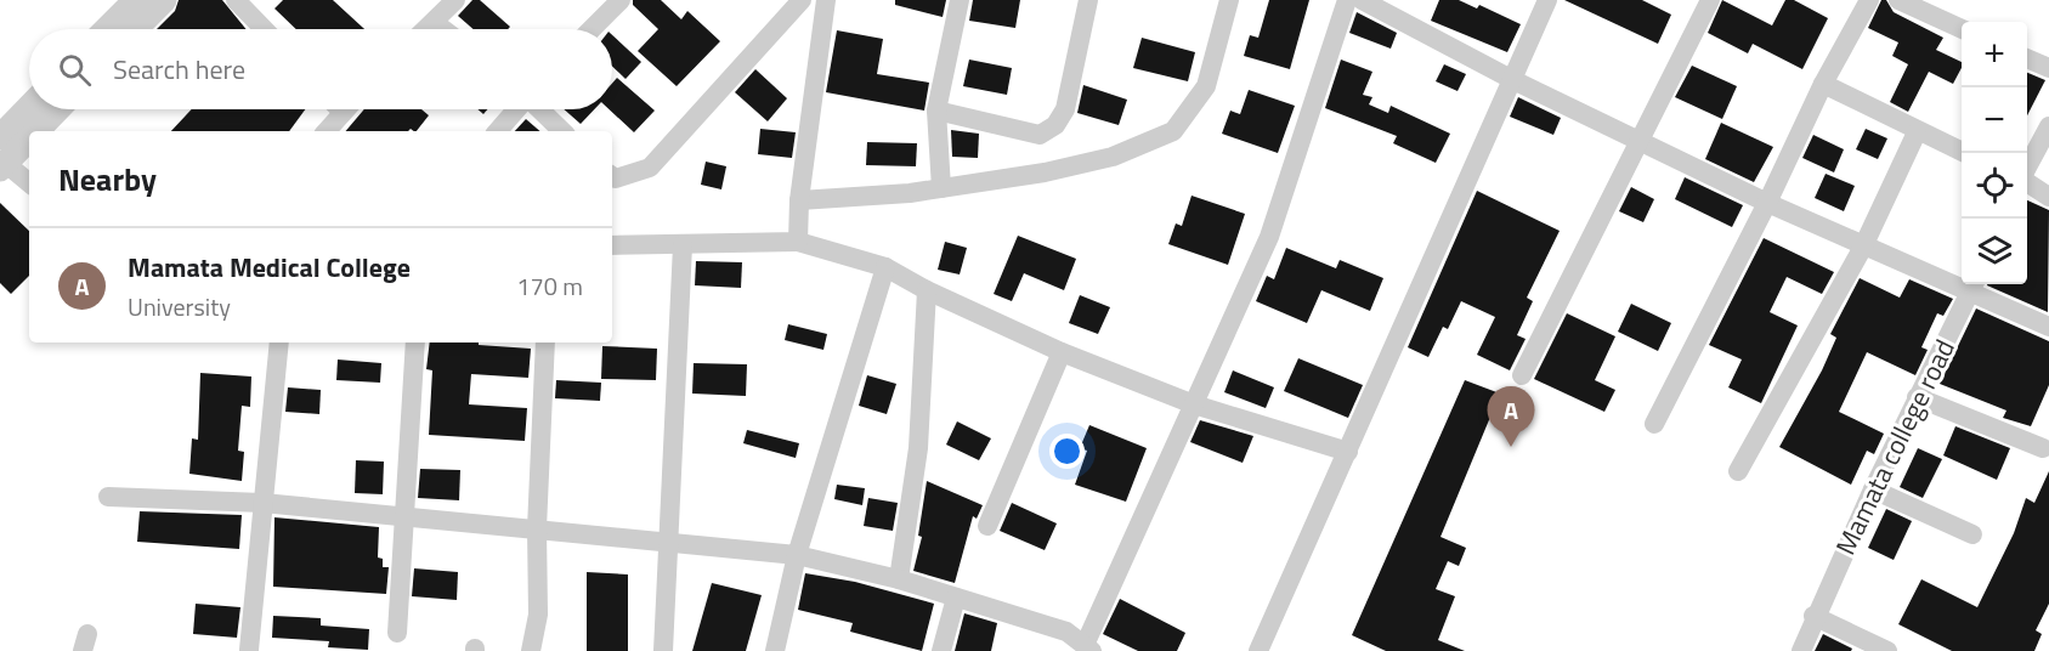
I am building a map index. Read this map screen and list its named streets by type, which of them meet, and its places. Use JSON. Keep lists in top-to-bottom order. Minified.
{"streets":{"street":["Mamata college road"]},"page":{"map_buttons":["+","−"],"search":"Search here","heading":"Nearby","list":[{"mark":"A","name":"Mamata Medical College","note":"University","value":"170 m"}],"pins":"A"}}
